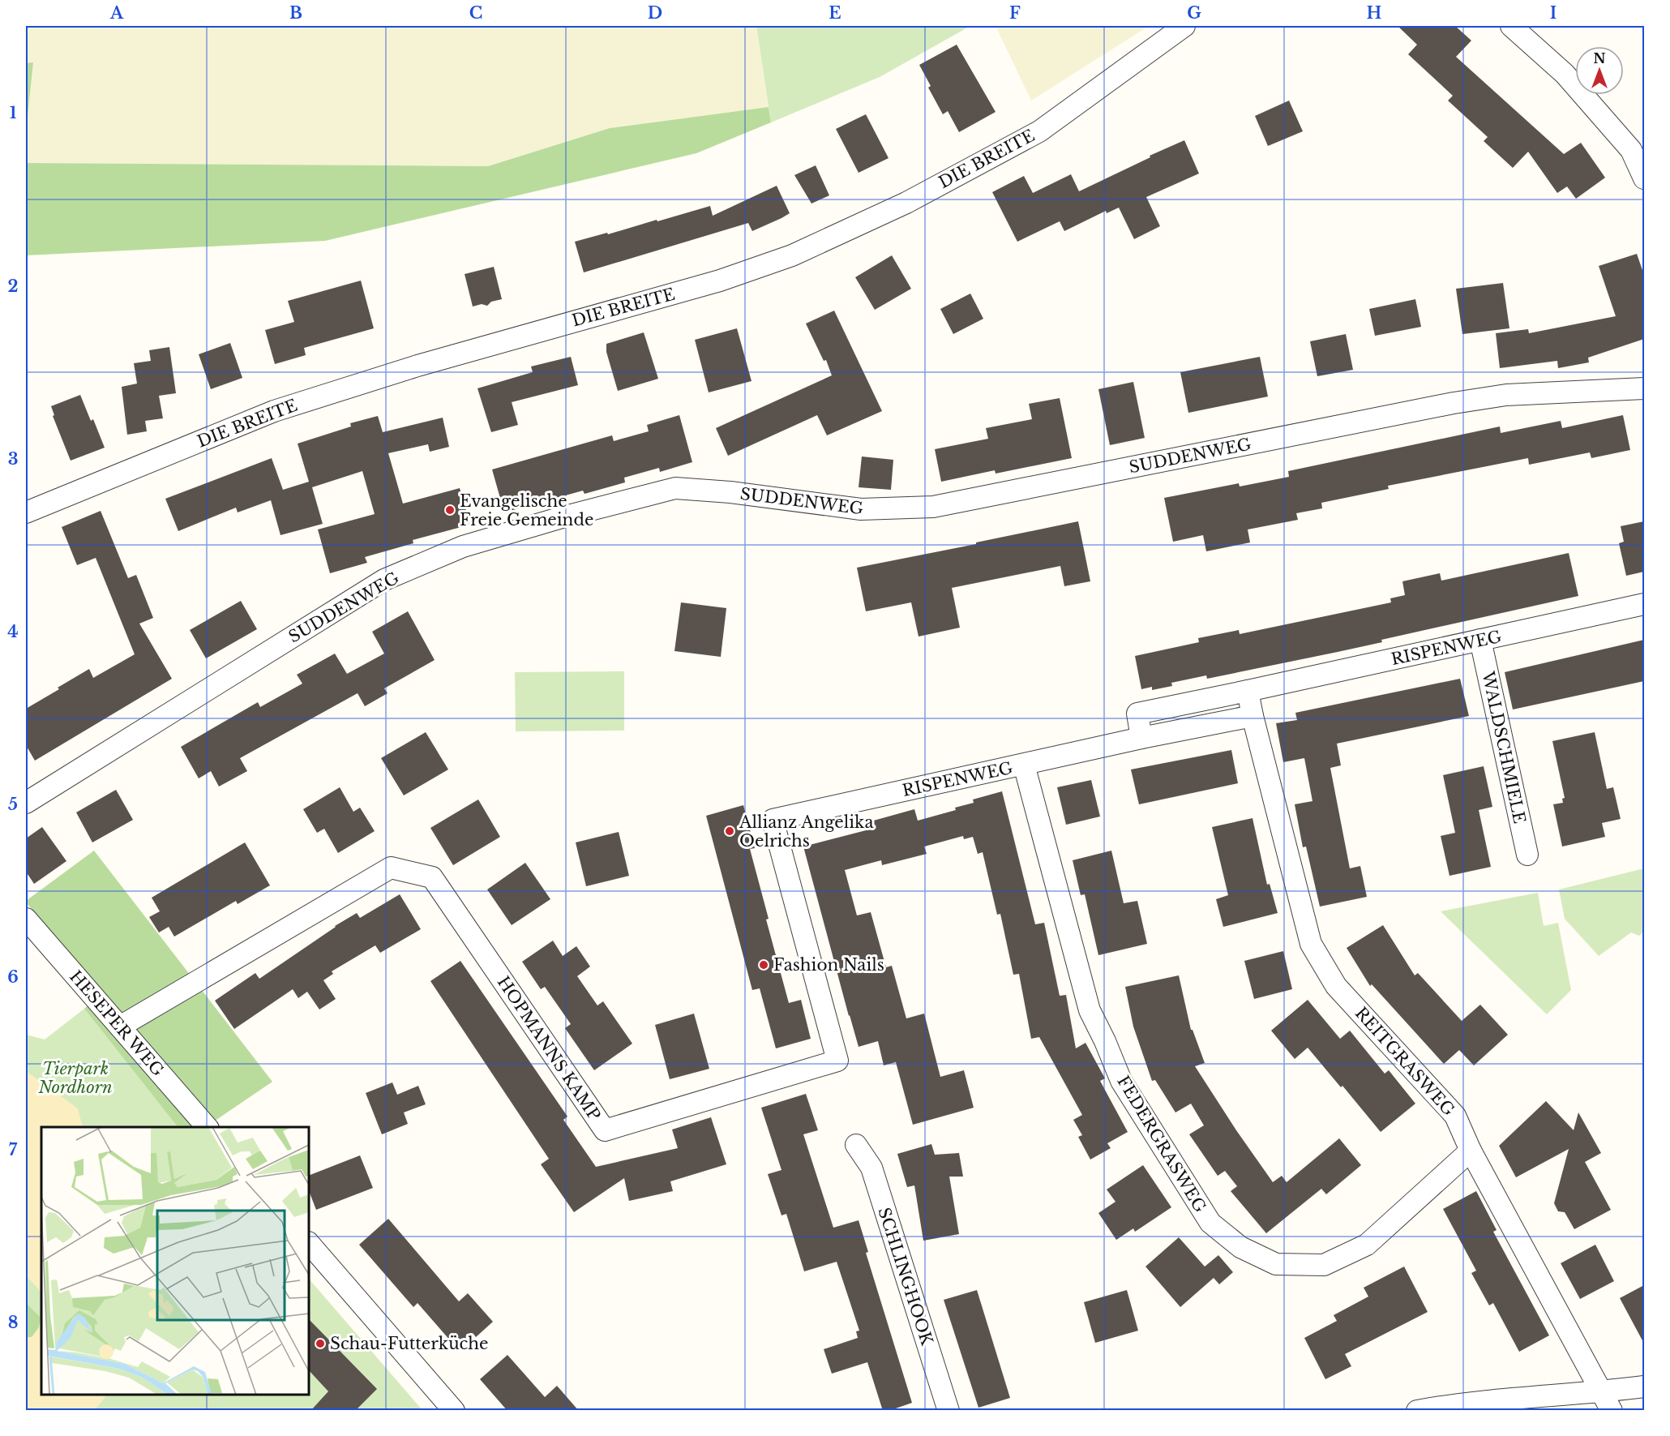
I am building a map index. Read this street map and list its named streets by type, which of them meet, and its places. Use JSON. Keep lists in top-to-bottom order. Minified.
{"streets":{"street":["DIE BREITE","SUDDENWEG","RISPENWEG","WALDSCHMIELE","HESEPER WEG","HOPMANNS KAMP","REITGRASWEG","FEDERGRASWEG","SCHLINGHOOK"]},"crossings":[["RISPENWEG","WALDSCHMIELE"],["RISPENWEG","HOPMANNS KAMP"],["RISPENWEG","REITGRASWEG"],["RISPENWEG","FEDERGRASWEG"],["HESEPER WEG","HOPMANNS KAMP"],["REITGRASWEG","FEDERGRASWEG"]],"parks":["Tierpark Nordhorn"],"places":["Evangelische Freie Gemeinde","Allianz Angelika Oelrichs","Fashion Nails","Schau-Futterküche"],"north":"top","grid":{"columns":["A","B","C","D","E","F","G","H","I"],"rows":["1","2","3","4","5","6","7","8"]}}
